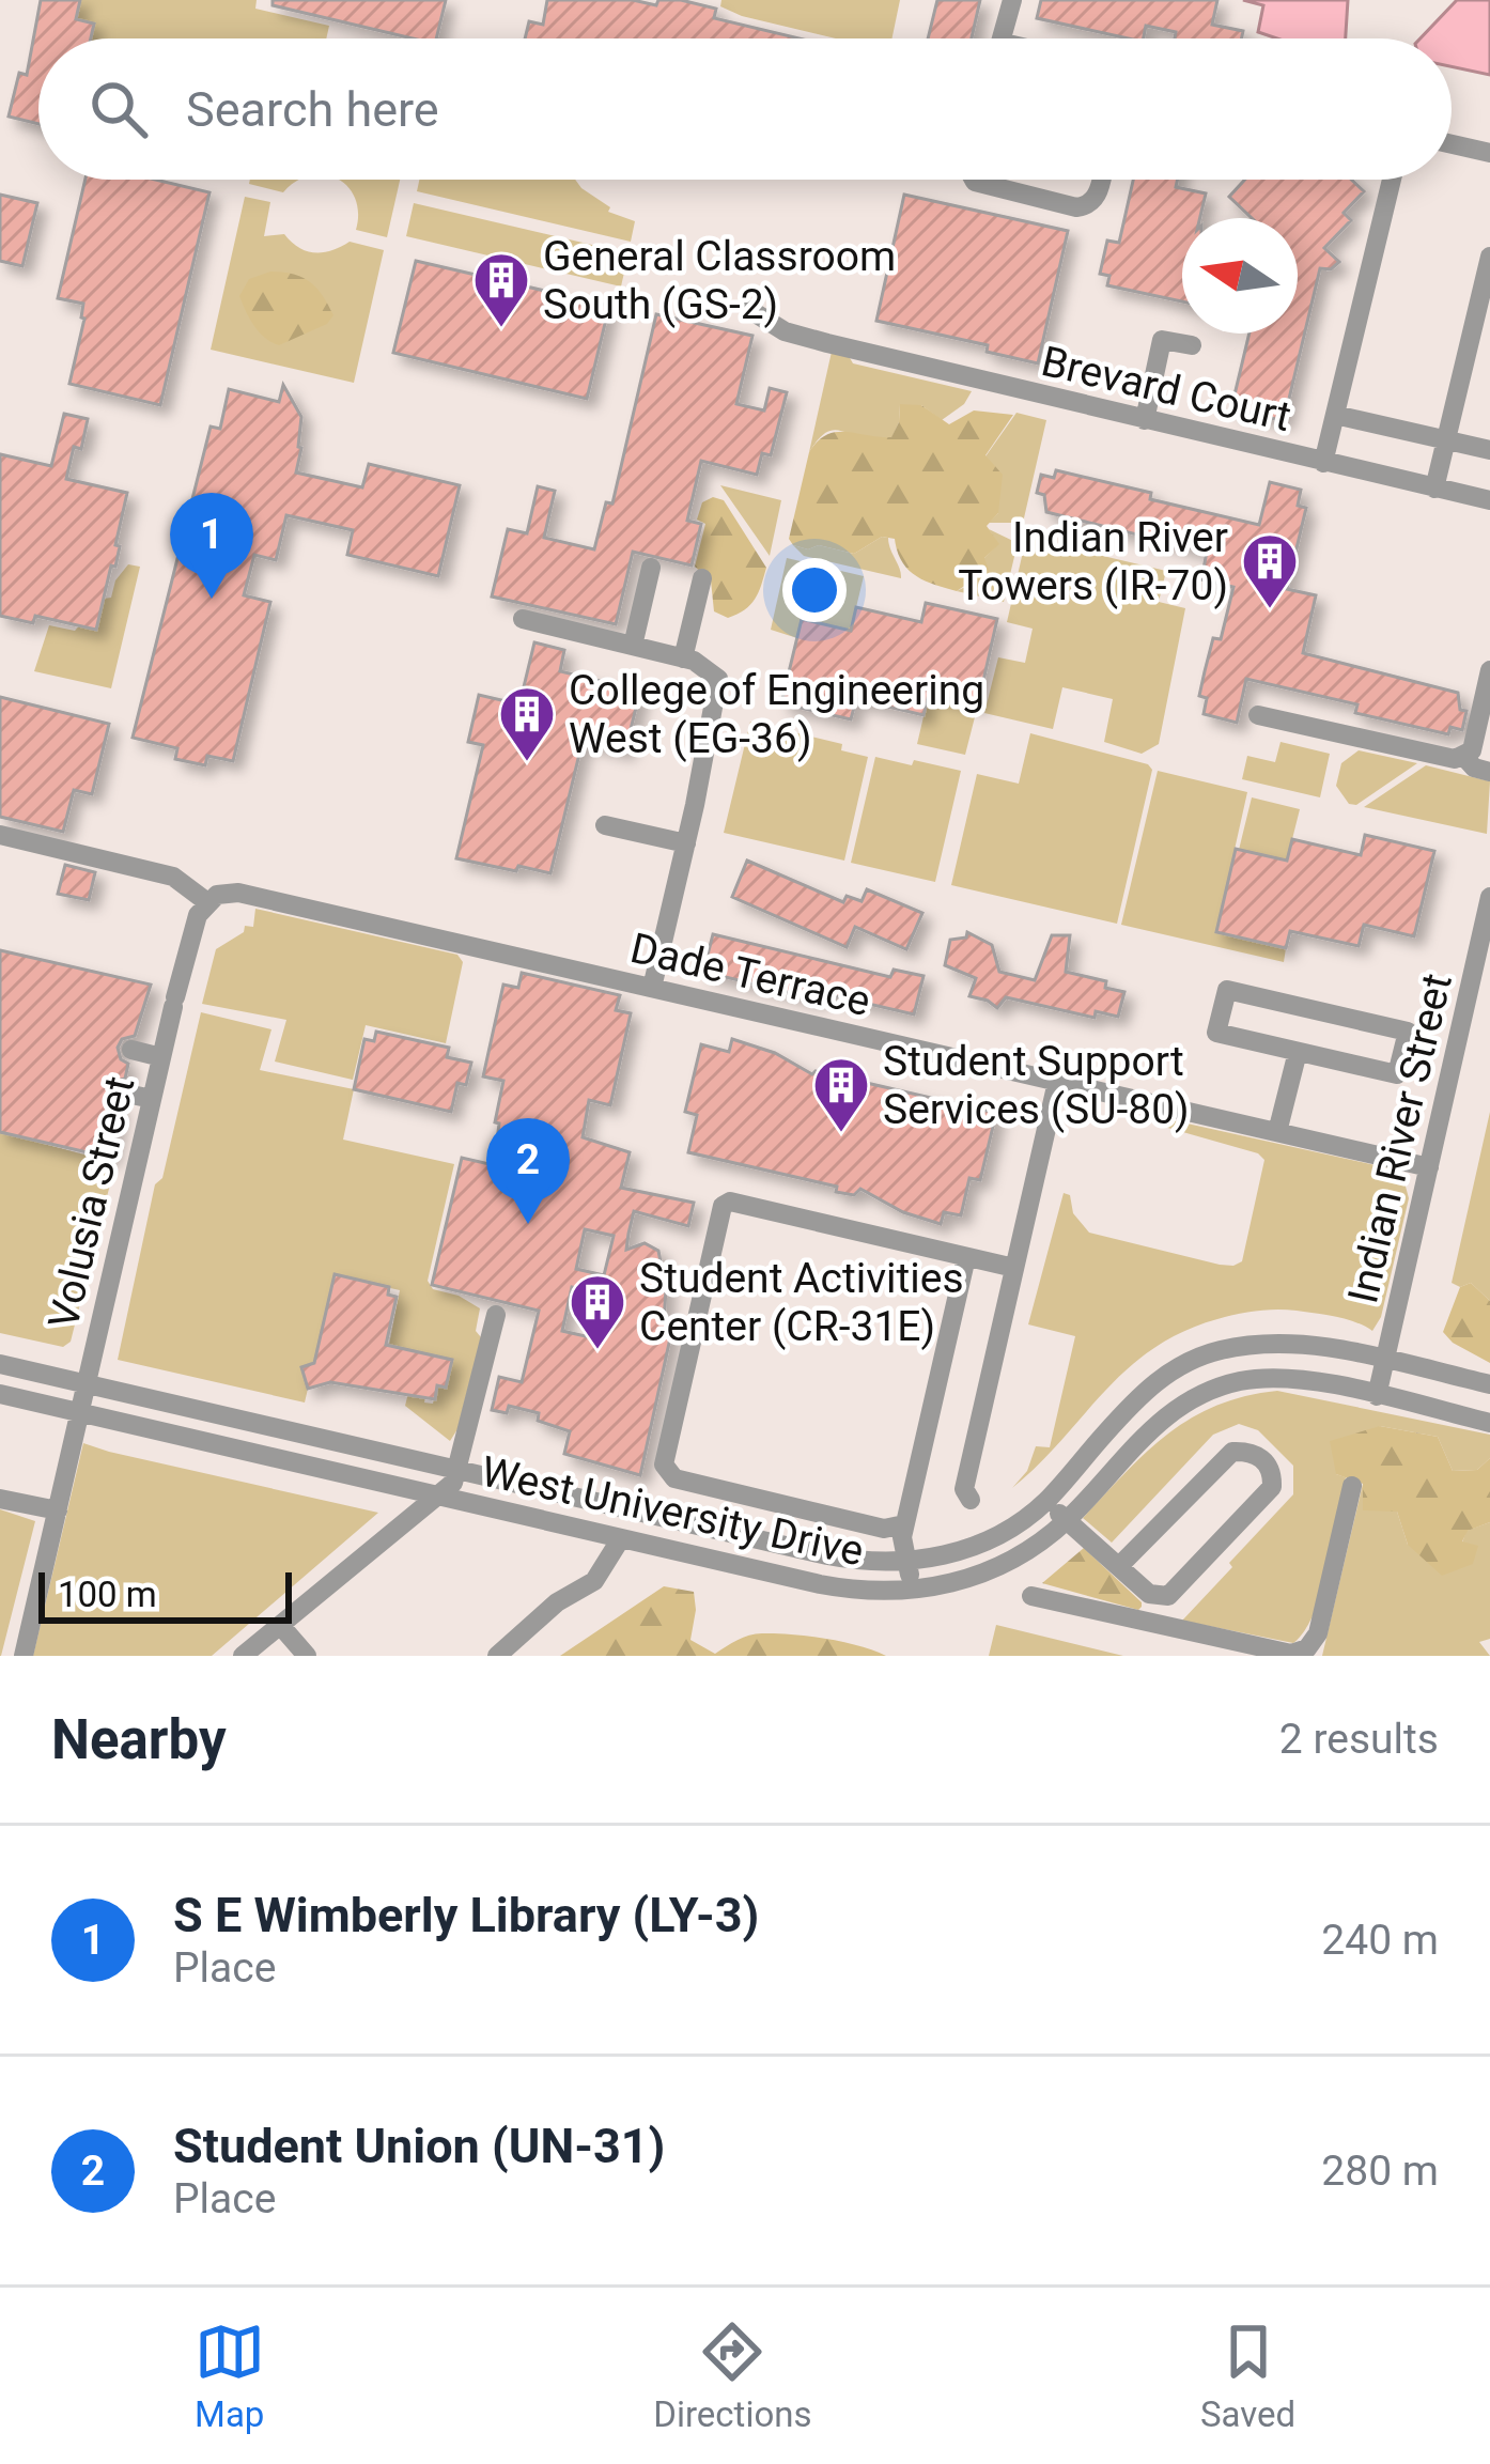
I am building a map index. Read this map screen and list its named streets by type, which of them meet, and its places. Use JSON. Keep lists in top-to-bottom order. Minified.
{"streets":{"street":["Brevard Court","Dade Terrace","Indian River Street","Volusia Street","West University Drive"]},"crossings":[["Dade Terrace","Indian River Street"],["Dade Terrace","Volusia Street"],["Indian River Street","West University Drive"],["Volusia Street","West University Drive"]],"places":{"building":["General Classroom South (GS-2)","Indian River Towers (IR-70)","College of Engineering West (EG-36)","Student Support Services (SU-80)","Student Activities Center (CR-31E)"]},"scale_bar":"100 m","north":"left","page":{"search":"Search here","pins":["1","2"],"scale":"100 m","heading":["Nearby","2 results"],"list":[{"mark":"1","name":"S E Wimberly Library (LY-3)","note":"Place","value":"240 m"},{"mark":"2","name":"Student Union (UN-31)","note":"Place","value":"280 m"}],"nav":["Map","Directions","Saved"]}}
